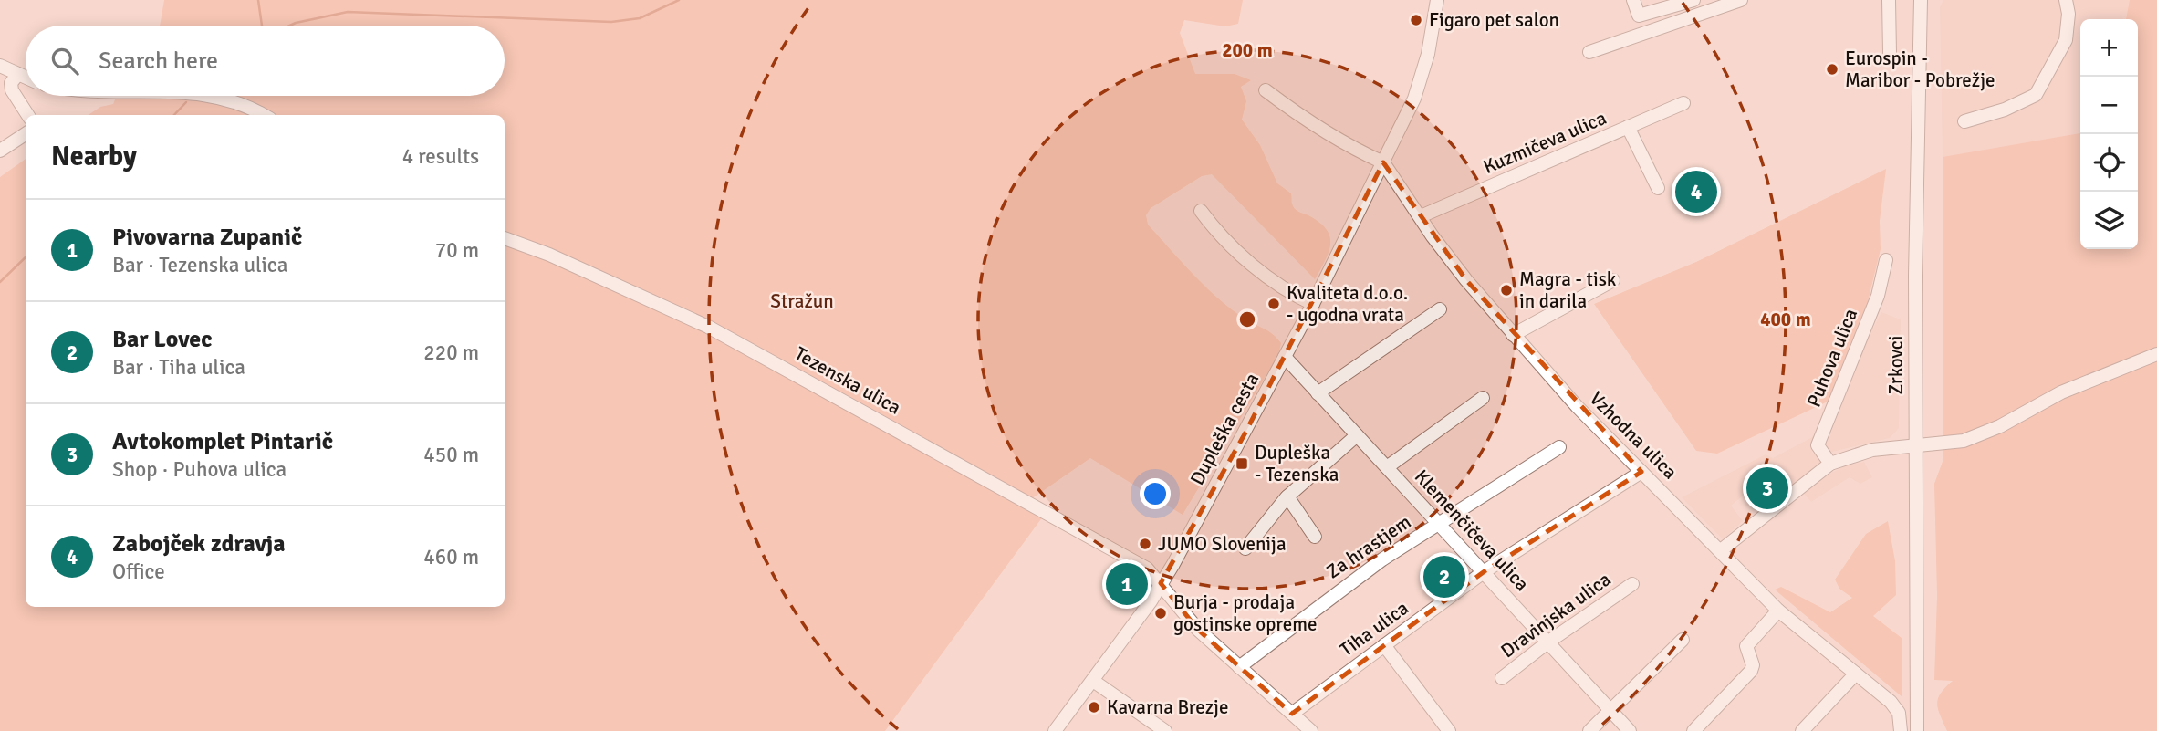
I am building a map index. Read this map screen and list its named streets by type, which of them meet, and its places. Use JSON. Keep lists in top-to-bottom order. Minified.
{"streets":{"street":["Kuzmičeva ulica","Puhova ulica","Zrkovci","Tezenska ulica","Dupleška cesta","Vzhodna ulica","Klemenčičeva ulica","Za hrastjem","Dravinjska ulica","Tiha ulica"]},"crossings":[["Kuzmičeva ulica","Vzhodna ulica"],["Tezenska ulica","Dupleška cesta"],["Tezenska ulica","Za hrastjem"],["Tezenska ulica","Tiha ulica"],["Dupleška cesta","Vzhodna ulica"],["Dupleška cesta","Klemenčičeva ulica"],["Vzhodna ulica","Tiha ulica"],["Klemenčičeva ulica","Za hrastjem"],["Klemenčičeva ulica","Dravinjska ulica"],["Klemenčičeva ulica","Tiha ulica"]],"parks":["Stražun"],"places":{"other":["Figaro pet salon","Eurospin - Maribor - Pobrežje","Magra - tisk in darila","Kvaliteta d.o.o. - ugodna vrata","JUMO Slovenija","Burja - prodaja gostinske opreme","Kavarna Brezje"],"transit":["Dupleška - Tezenska"]},"page":{"map_buttons":["+","−"],"search":"Search here","heading":["Nearby","4 results"],"pins":["4","3","2","1"],"list":[{"mark":"1","name":"Pivovarna Zupanič","note":"Bar · Tezenska ulica","value":"70 m"},{"mark":"2","name":"Bar Lovec","note":"Bar · Tiha ulica","value":"220 m"},{"mark":"3","name":"Avtokomplet Pintarič","note":"Shop · Puhova ulica","value":"450 m"},{"mark":"4","name":"Zabojček zdravja","note":"Office","value":"460 m"}]},"rings":["200 m","400 m"]}
